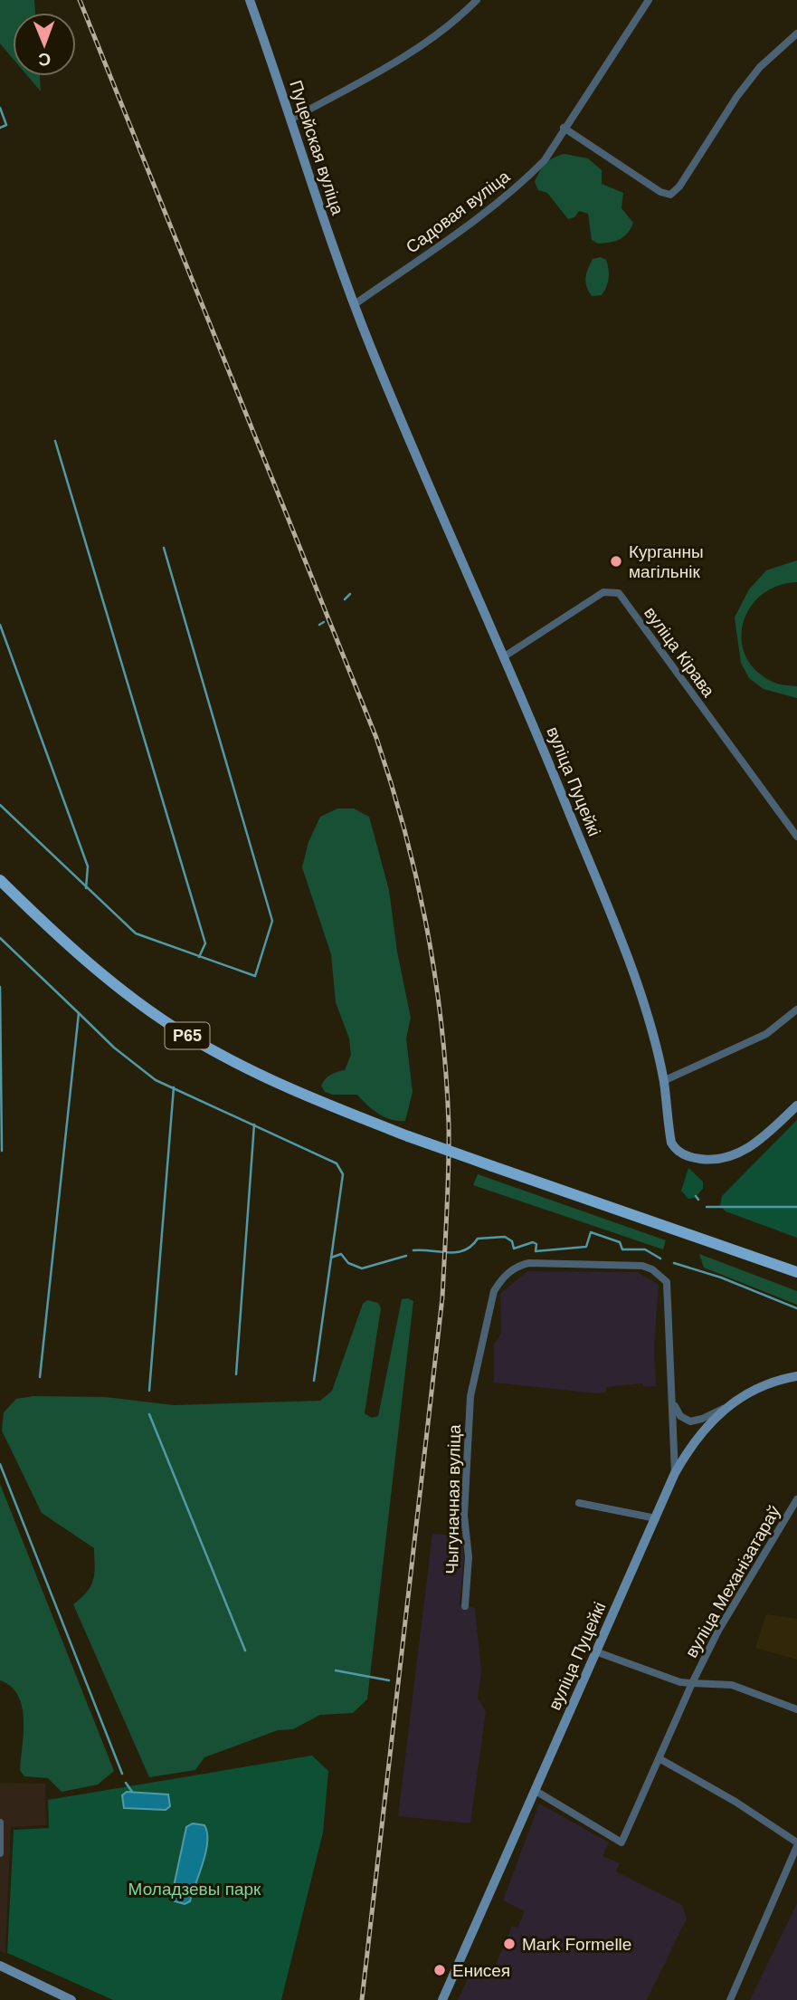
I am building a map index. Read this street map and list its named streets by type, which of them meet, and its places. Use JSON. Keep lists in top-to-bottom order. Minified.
{"streets":{"main road":["Р65"],"street":["Пуцейская вуліца","Садовая вуліца","вуліца Кірава","вуліца Пуцейкі","Чыгуначная вуліца","вуліца Механізатараў"]},"crossings":[["Пуцейская вуліца","Садовая вуліца"],["Пуцейская вуліца","вуліца Пуцейкі"],["Садовая вуліца","вуліца Пуцейкі"],["вуліца Кірава","вуліца Пуцейкі"],["вуліца Пуцейкі","Чыгуначная вуліца"]],"parks":["Моладзевы парк"],"places":["Курганны магільнік","Mark Formelle","Енисея"],"north":"bottom"}
